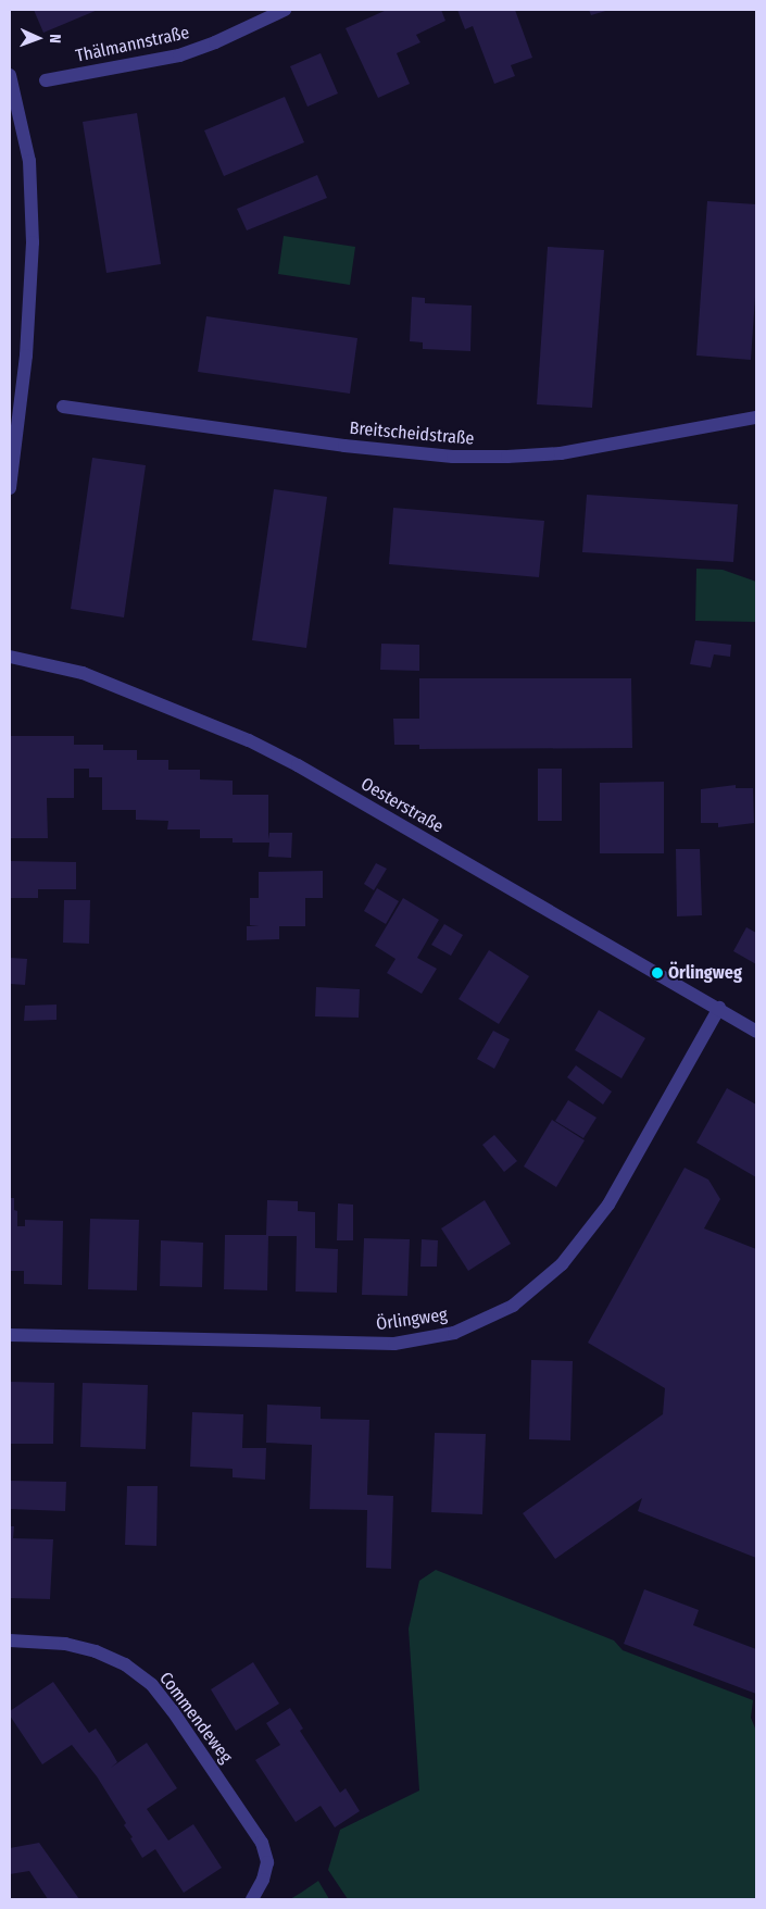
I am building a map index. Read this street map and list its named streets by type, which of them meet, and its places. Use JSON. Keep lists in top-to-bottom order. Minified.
{"streets":{"street":["Thälmannstraße","Breitscheidstraße","Oesterstraße","Örlingweg","Commendeweg"]},"crossings":[["Oesterstraße","Örlingweg"]],"places":["Örlingweg"],"north":"right"}
